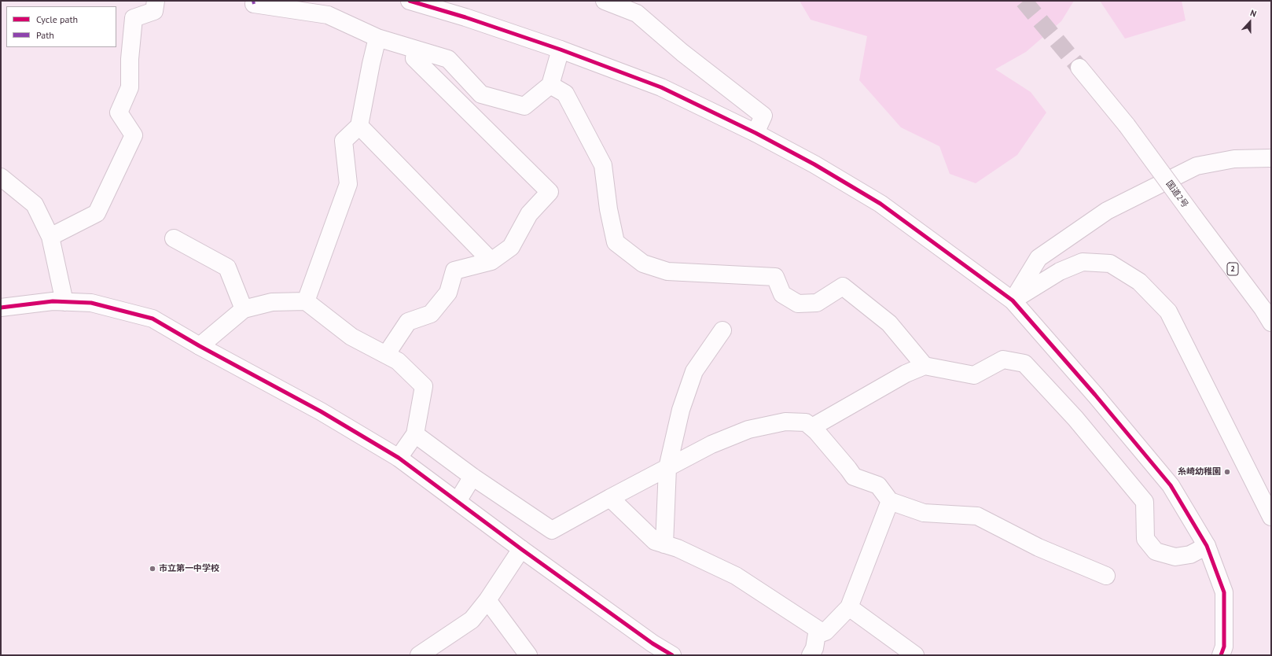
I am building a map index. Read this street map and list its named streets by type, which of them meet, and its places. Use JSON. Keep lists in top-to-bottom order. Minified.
{"streets":{"main road":["国道2号","2"]},"places":["糸崎幼稚園","市立第一中学校"],"legend":["Cycle path","Path"],"north":"top"}
